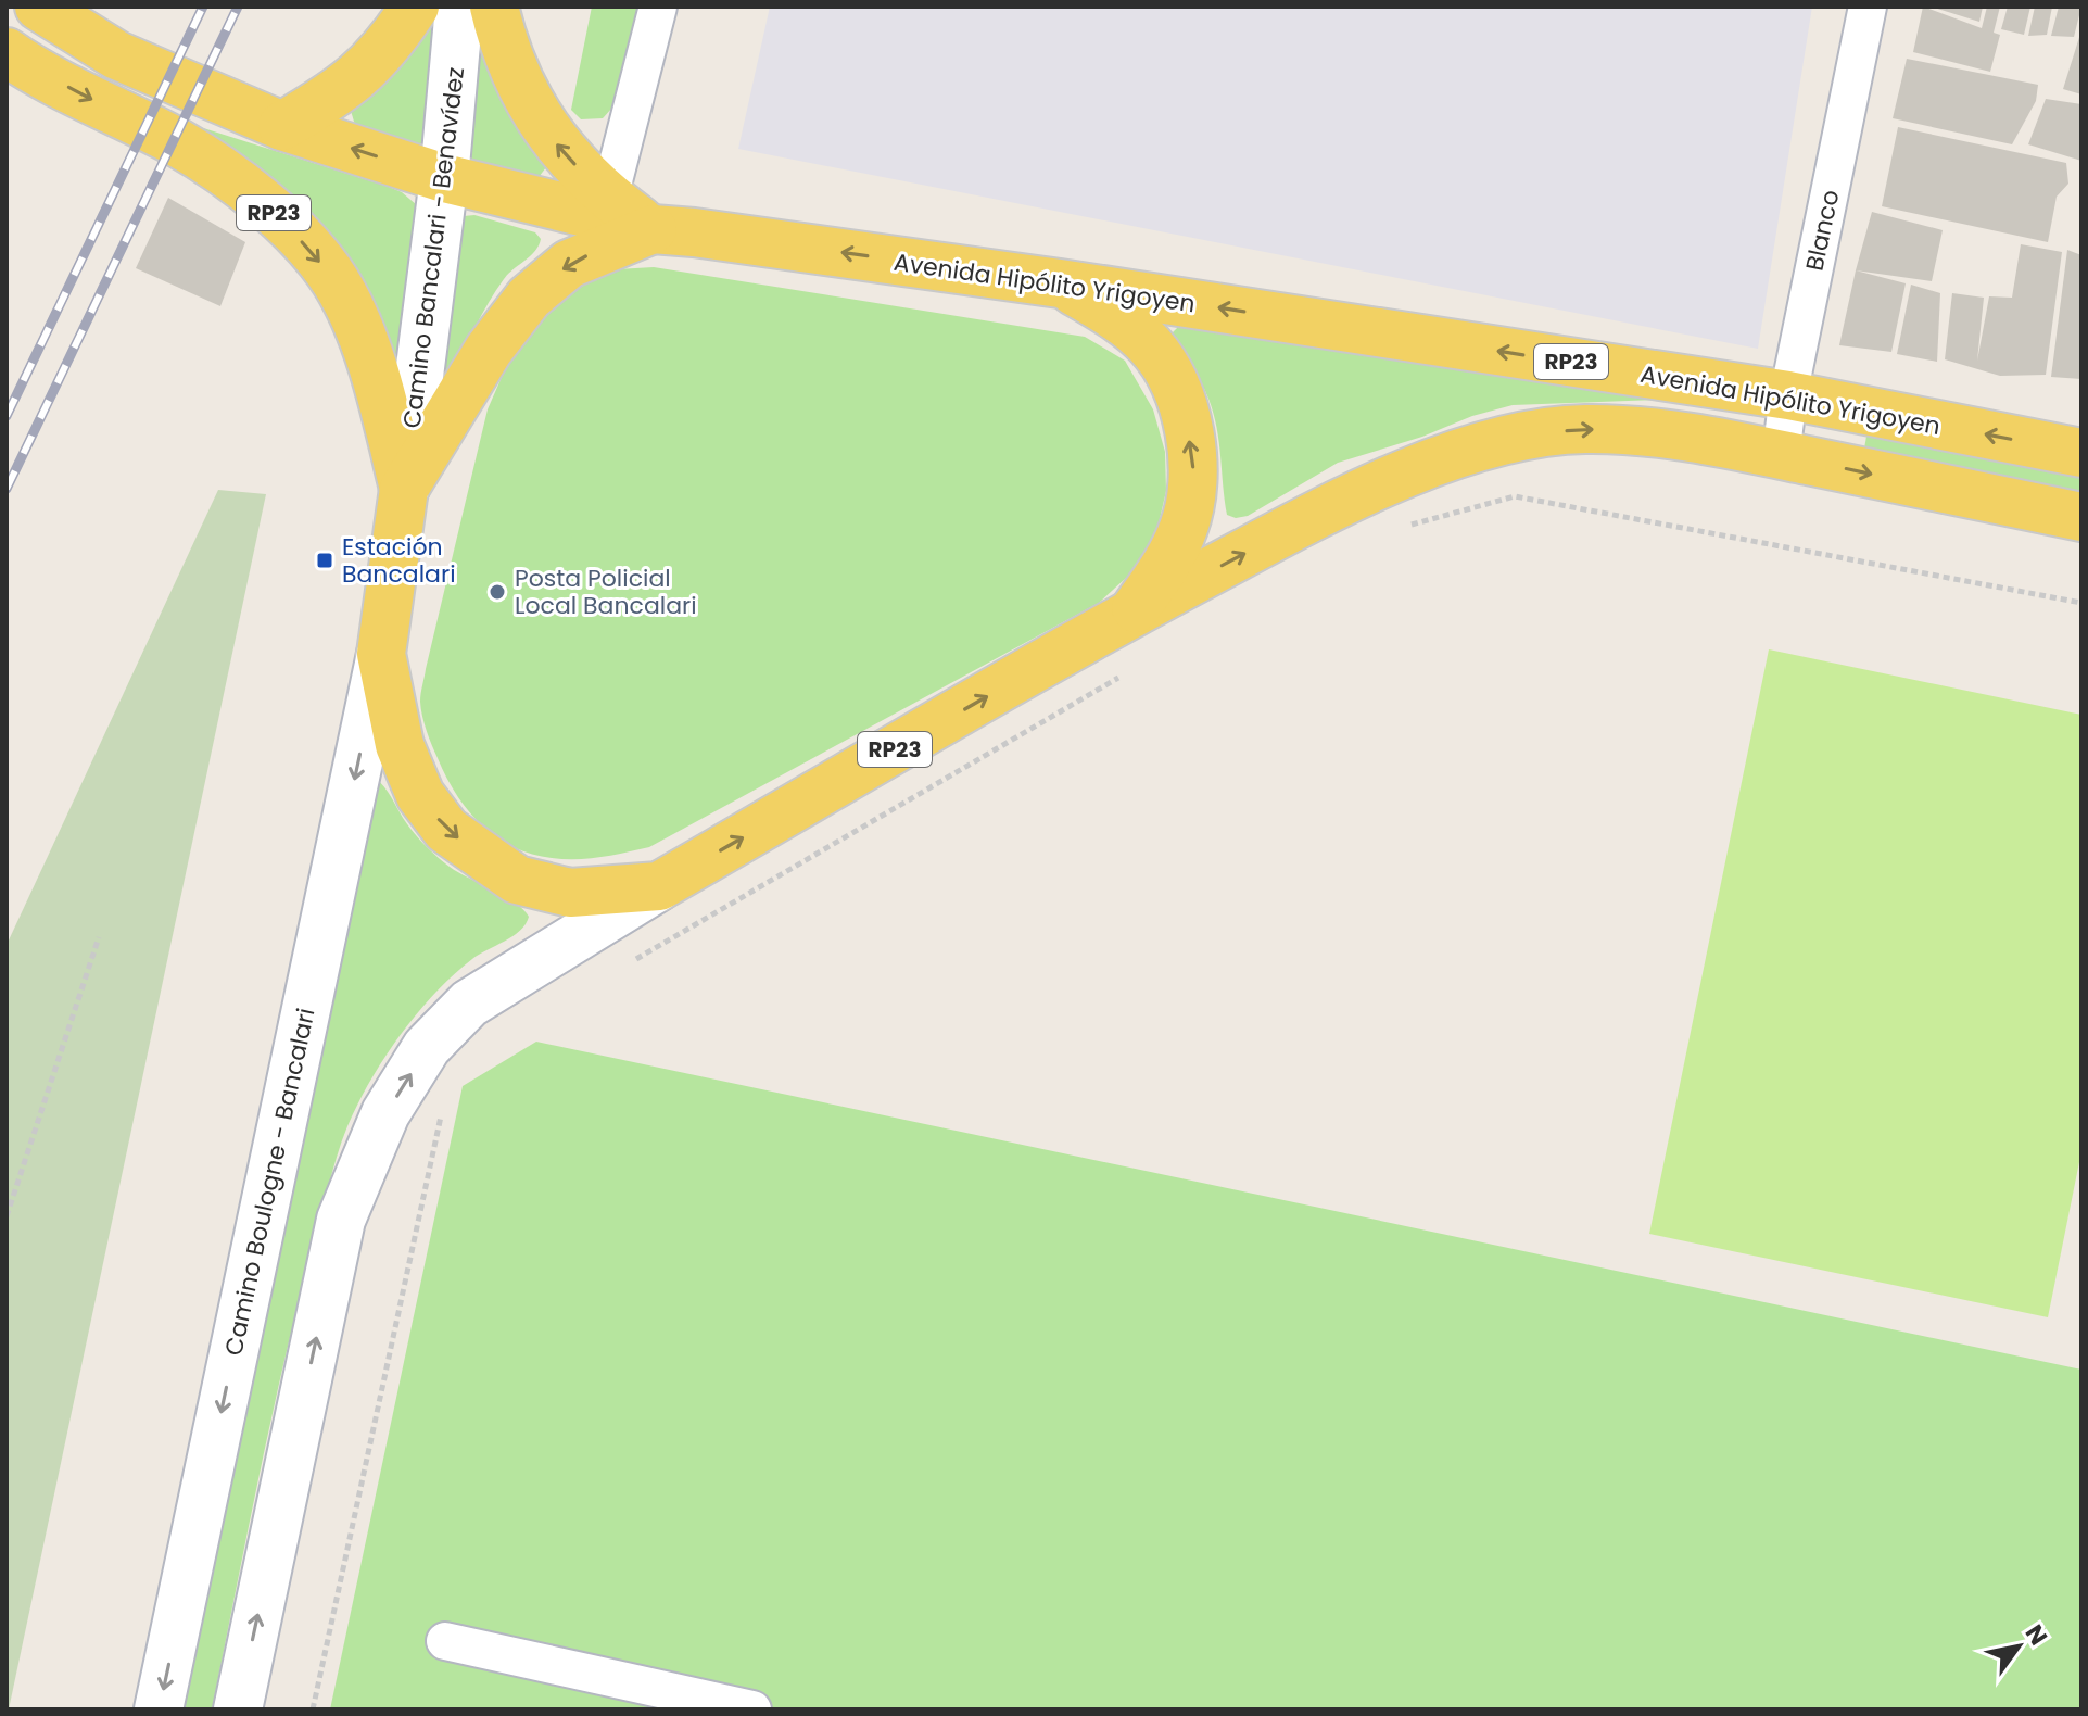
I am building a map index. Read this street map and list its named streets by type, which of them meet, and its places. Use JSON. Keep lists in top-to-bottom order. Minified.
{"streets":{"main road":["RP23","Camino Bancalari - Benavídez","Avenida Hipólito Yrigoyen","Camino Boulogne - Bancalari"],"street":["Blanco"]},"crossings":[["RP23","Blanco"],["RP23","Camino Bancalari - Benavídez"],["RP23","Camino Boulogne - Bancalari"],["Blanco","Avenida Hipólito Yrigoyen"],["Camino Bancalari - Benavídez","Avenida Hipólito Yrigoyen"]],"one_way":["Avenida Hipólito Yrigoyen"],"places":{"transit":["Estación Bancalari"],"other":["Posta Policial Local Bancalari"]},"north":"top right"}
